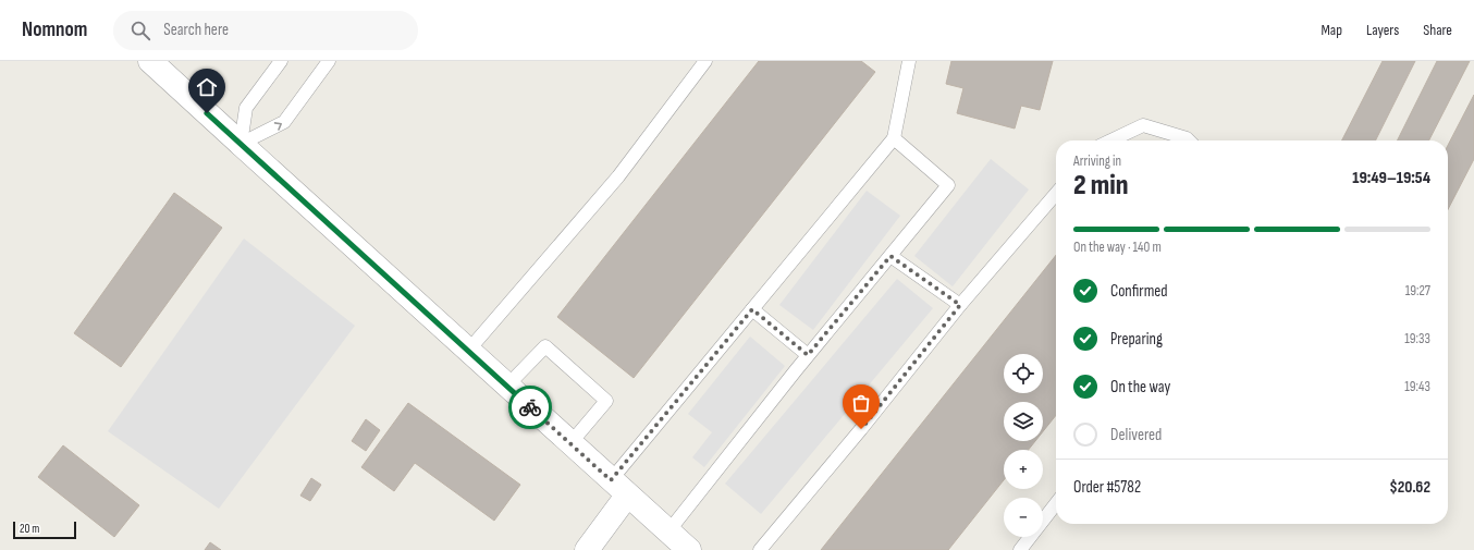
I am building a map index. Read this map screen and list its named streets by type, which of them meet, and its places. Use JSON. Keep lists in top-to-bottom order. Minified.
{"scale_bar":"20 m","page":{"header":"Nomnom","search":"Search here","nav":["Map","Layers","Share"],"heading":["2 min","Arriving in","19:49–19:54"],"panel":["Order #5782","$20.62"],"bar":"On the way · 140 m","list":[["Confirmed","19:27"],["Preparing","19:33"],["On the way","19:43"],"Delivered"],"map_buttons":["+","−"],"scale":"20 m"}}
